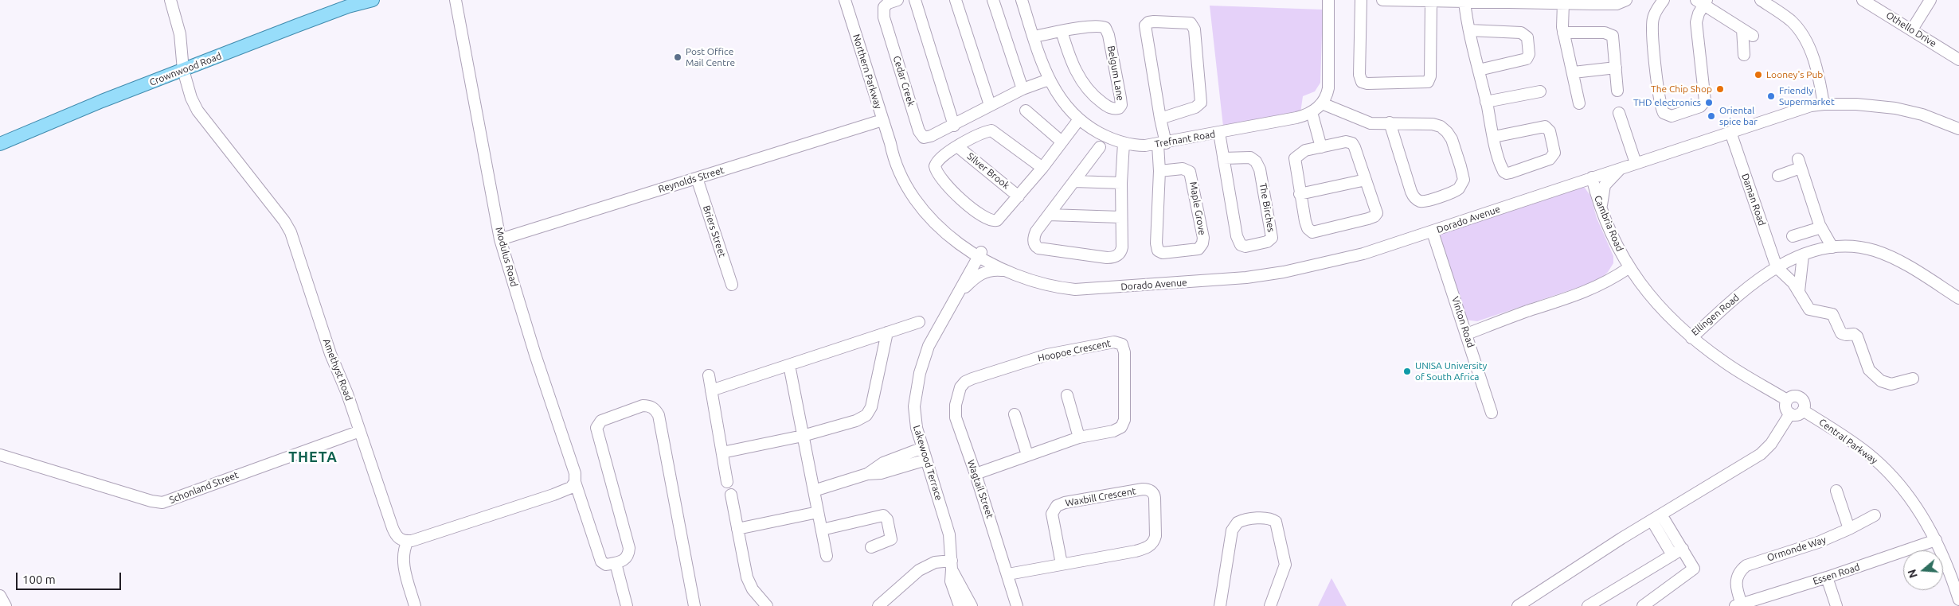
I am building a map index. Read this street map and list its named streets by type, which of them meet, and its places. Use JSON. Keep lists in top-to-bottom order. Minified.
{"streets":{"main road":["Crownwood Road"],"street":["Othello Drive","Northern Parkway","Belgum Lane","Cedar Creek","Trefnant Road","Silver Brook","Reynolds Street","Daman Road","The Birches","Maple Grove","Dorado Avenue","Cambria Road","Briers Street","Modulus Road","Ellingen Road","Vinton Road","Hoopoe Crescent","Amethyst Road","Central Parkway","Lakewood Terrace","Schonland Street","Wagtail Street","Waxbill Crescent","Ormonde Way","Essen Road"]},"crossings":[["Crownwood Road","Amethyst Road"],["Northern Parkway","Reynolds Street"],["Northern Parkway","Dorado Avenue"],["Northern Parkway","Lakewood Terrace"],["Belgum Lane","Trefnant Road"],["Cedar Creek","Trefnant Road"],["Trefnant Road","Silver Brook"],["Trefnant Road","The Birches"],["Trefnant Road","Maple Grove"],["Reynolds Street","Briers Street"],["Reynolds Street","Modulus Road"],["Daman Road","Dorado Avenue"],["Daman Road","Ellingen Road"],["Dorado Avenue","Cambria Road"],["Dorado Avenue","Vinton Road"],["Dorado Avenue","Lakewood Terrace"],["Cambria Road","Ellingen Road"],["Hoopoe Crescent","Wagtail Street"],["Amethyst Road","Schonland Street"],["Central Parkway","Essen Road"],["Wagtail Street","Waxbill Crescent"],["Ormonde Way","Essen Road"]],"districts":["THETA"],"places":["Post Office Mail Centre","Looney's Pub","The Chip Shop","Friendly Supermarket","THD electronics","Oriental spice bar","UNISA University of South Africa"],"scale_bar":"100 m","north":"left"}
